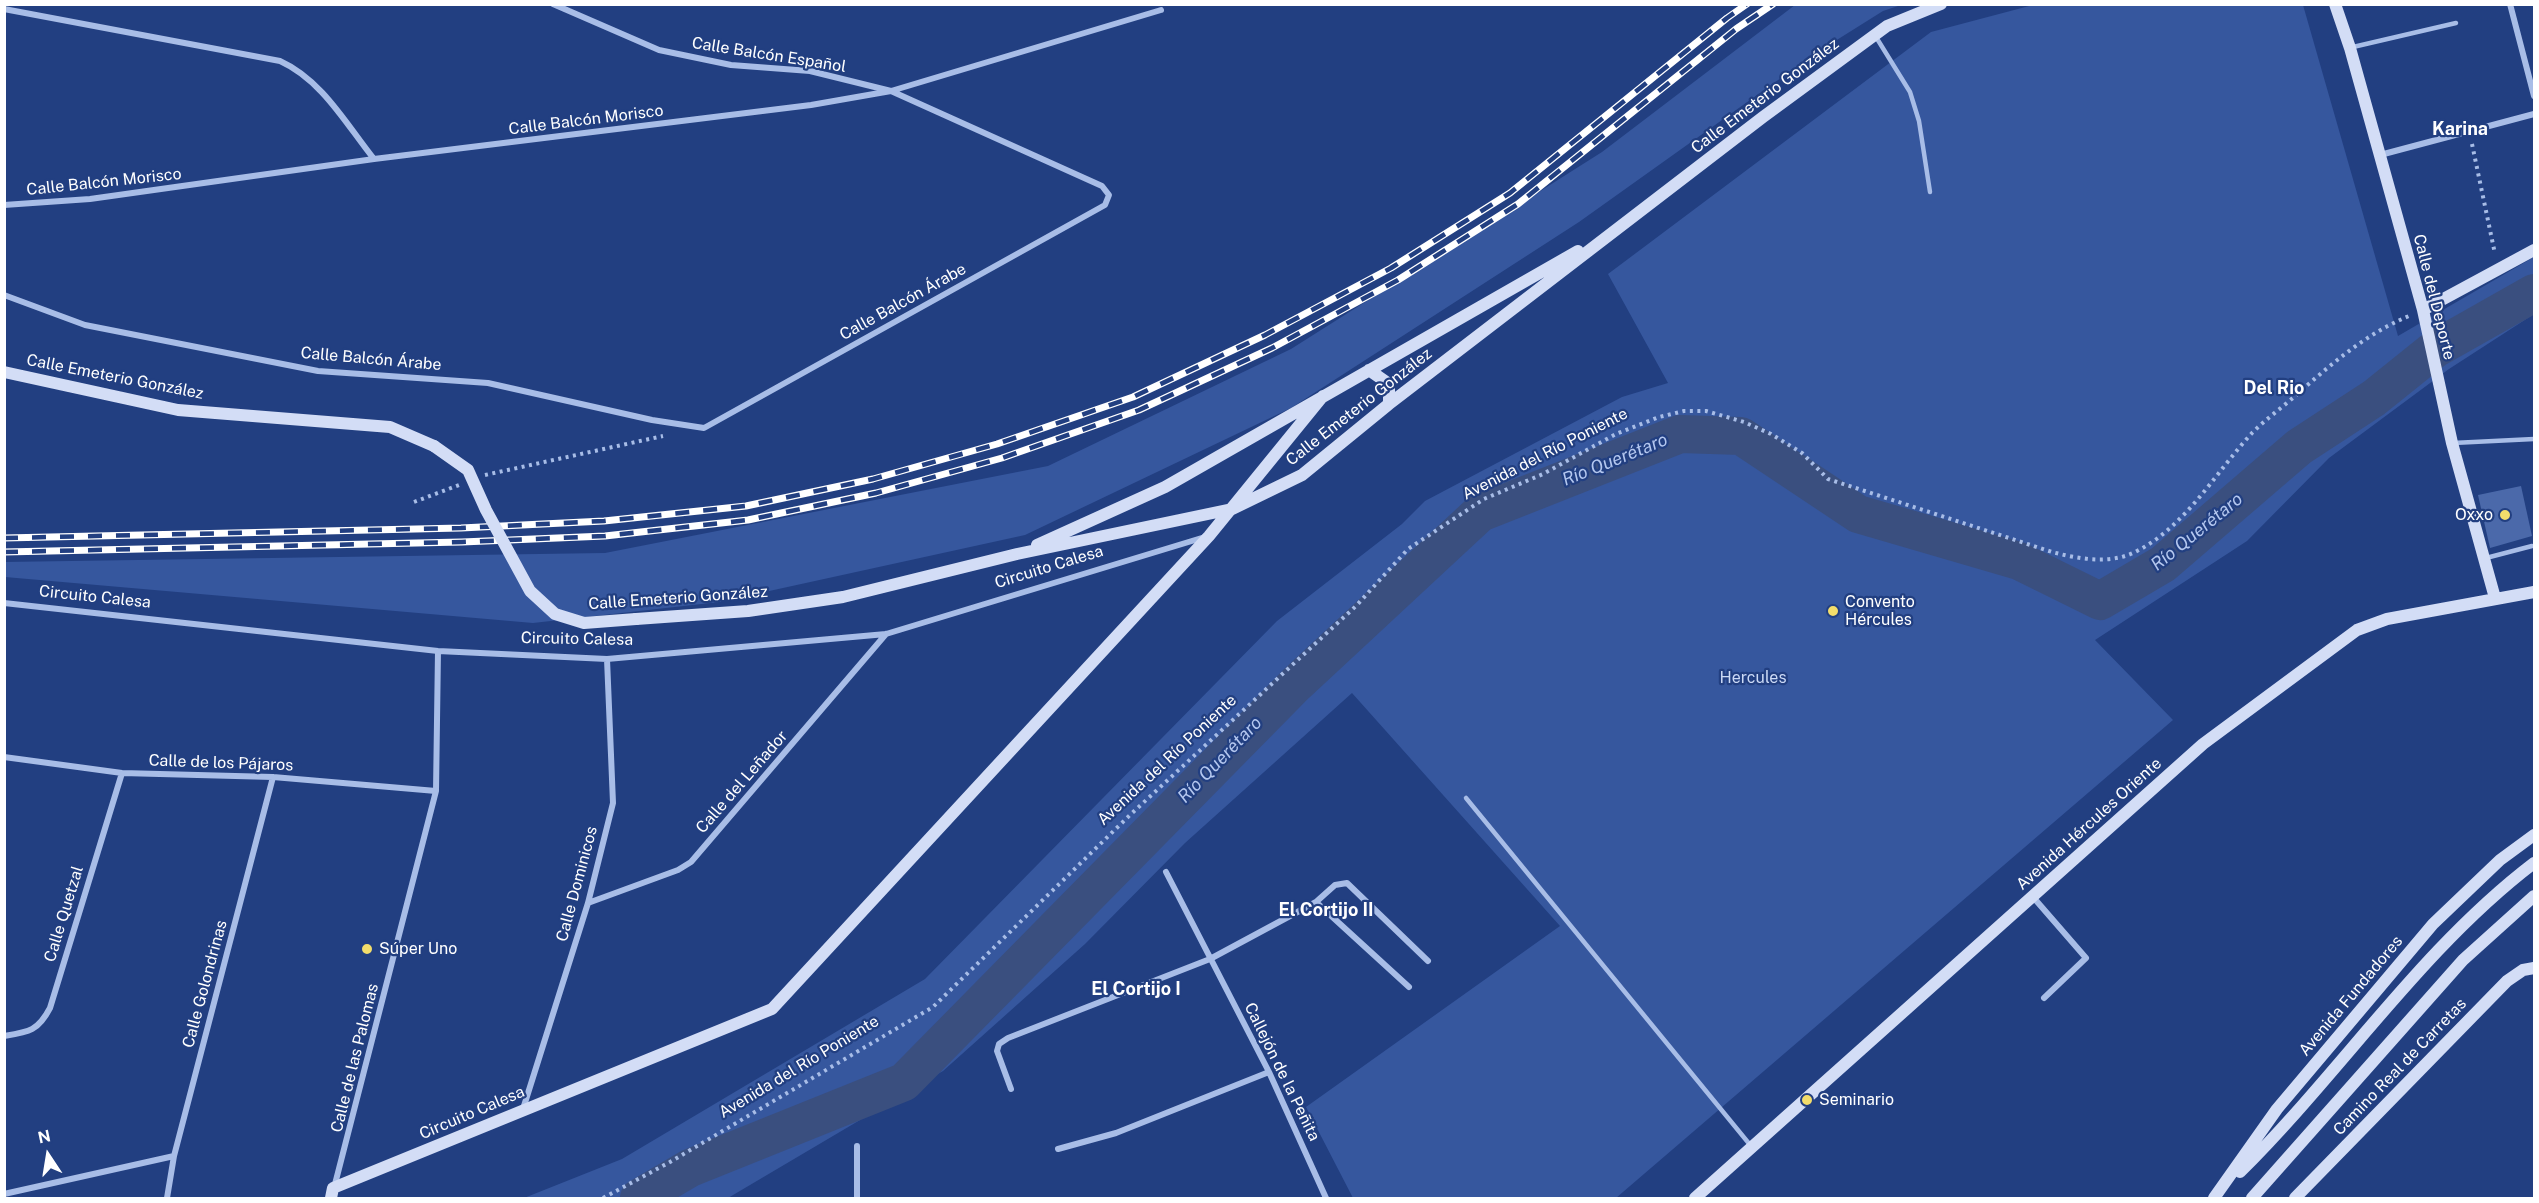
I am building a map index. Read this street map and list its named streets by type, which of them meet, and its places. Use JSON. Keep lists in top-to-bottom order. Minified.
{"streets":{"street":["Calle Balcón Español","Calle Emeterio González","Calle Balcón Morisco","Calle del Deporte","Calle Balcón Árabe","Circuito Calesa","Calle de los Pájaros","Calle del Leñador","Avenida Hércules Oriente","Calle Dominicos","Calle Quetzal","Calle Golondrinas","Avenida Fundadores","Calle de las Palomas","Camino Real de Carretas","Callejón de la Peñita"],"path":["Avenida del Río Poniente"]},"crossings":[["Calle Balcón Español","Calle Balcón Morisco"],["Calle Balcón Español","Calle Balcón Árabe"],["Calle Emeterio González","Circuito Calesa"],["Calle del Deporte","Avenida del Río Poniente"],["Calle del Deporte","Avenida Hércules Oriente"],["Circuito Calesa","Calle del Leñador"],["Circuito Calesa","Calle Dominicos"],["Circuito Calesa","Calle de las Palomas"],["Calle de los Pájaros","Calle Quetzal"],["Calle de los Pájaros","Calle Golondrinas"],["Calle de los Pájaros","Calle de las Palomas"],["Calle del Leñador","Calle Dominicos"]],"districts":["Karina","Del Rio","El Cortijo II","El Cortijo I"],"water":["Río Querétaro"],"parks":["Hercules"],"places":["Oxxo","Convento Hércules","Súper Uno","Seminario"],"north":"top"}
